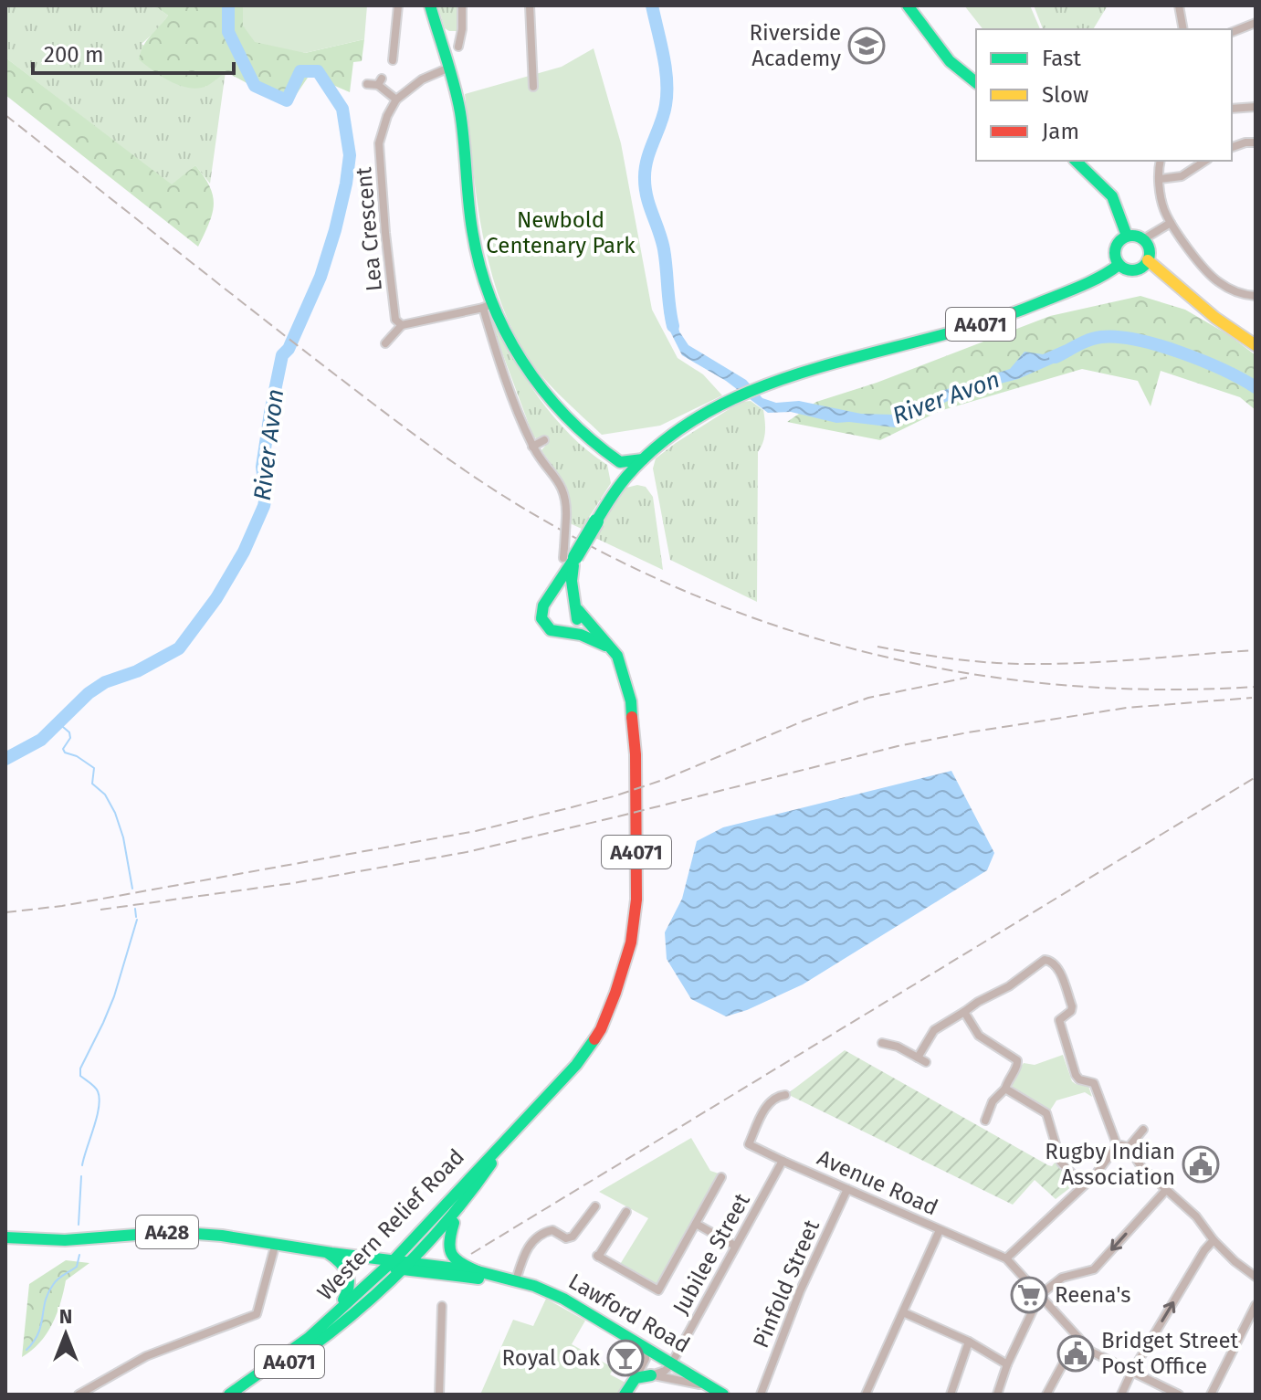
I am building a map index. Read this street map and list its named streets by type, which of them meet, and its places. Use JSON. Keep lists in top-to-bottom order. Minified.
{"streets":{"main road":["A4071","Western Relief Road","A428","Lawford Road"],"street":["Lea Crescent","Avenue Road","Jubilee Street","Pinfold Street"]},"crossings":[["A4071","Western Relief Road"],["Avenue Road","Jubilee Street"],["Avenue Road","Pinfold Street"],["Western Relief Road","Lawford Road"],["Jubilee Street","Lawford Road"]],"water":["River Avon"],"parks":["Newbold Centenary Park"],"places":{"school or university":["Riverside Academy"],"public building":["Rugby Indian Association","Bridget Street Post Office"],"supermarket":["Reena's"],"bar":["Royal Oak"]},"legend":["Fast","Slow","Jam"],"scale_bar":"200 m","north":"top"}
